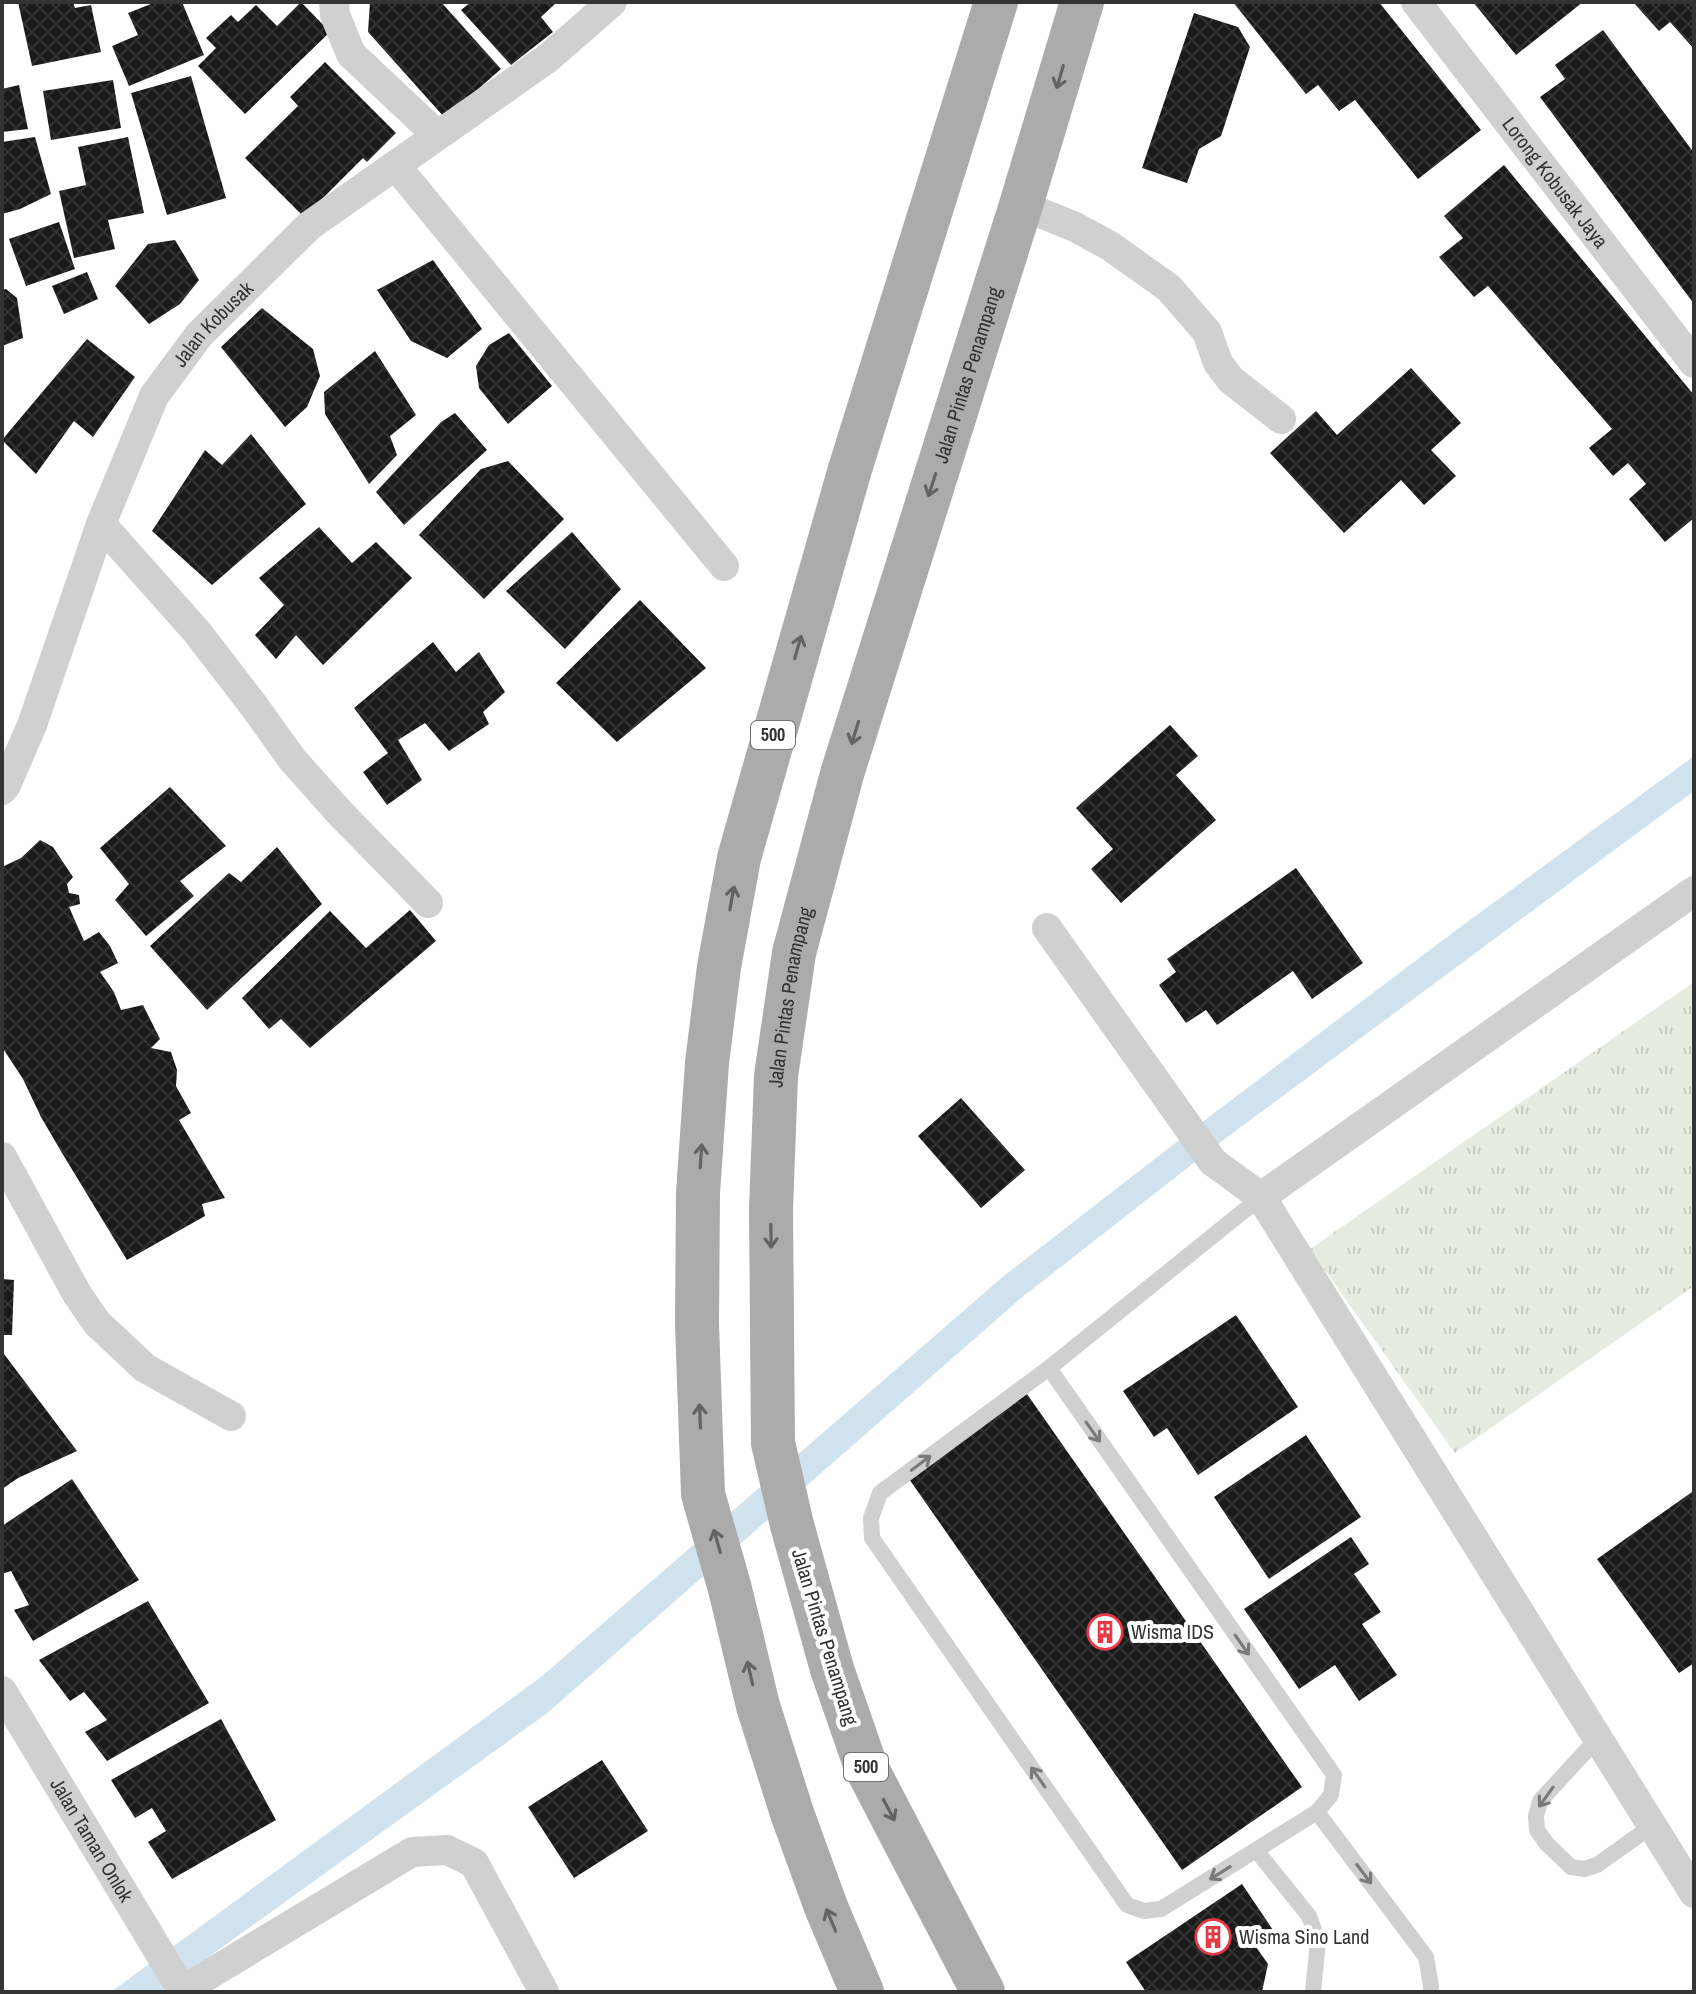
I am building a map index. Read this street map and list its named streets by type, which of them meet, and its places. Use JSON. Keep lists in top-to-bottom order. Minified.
{"streets":{"main road":["Jalan Pintas Penampang","500"],"street":["Lorong Kobusak Jaya","Jalan Kobusak","Jalan Taman Onlok"]},"places":{"building":["Wisma IDS","Wisma Sino Land"]}}
